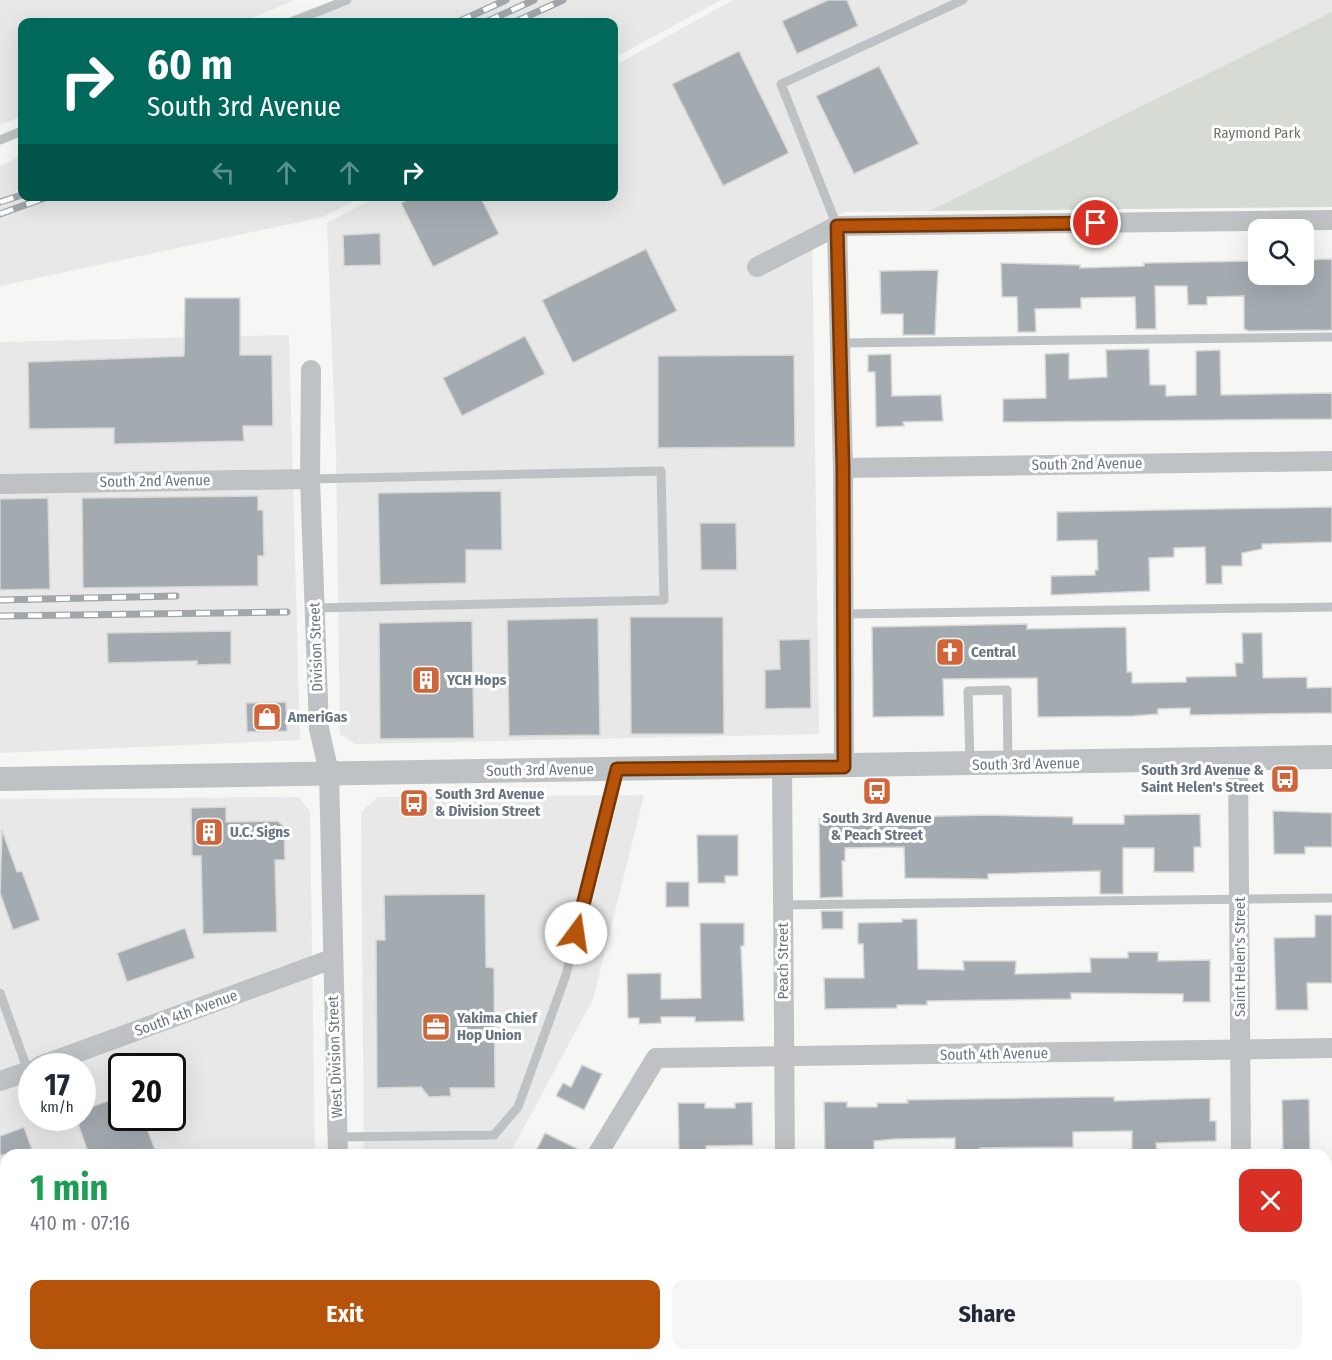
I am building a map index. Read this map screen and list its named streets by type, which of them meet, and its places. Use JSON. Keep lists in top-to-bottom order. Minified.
{"streets":{"street":["South 2nd Avenue","Division Street","South 3rd Avenue","Saint Helen's Street","Peach Street","South 4th Avenue","West Division Street"]},"crossings":[["South 2nd Avenue","Division Street"],["Division Street","South 3rd Avenue"],["Division Street","South 4th Avenue"],["Division Street","West Division Street"],["South 3rd Avenue","Saint Helen's Street"],["South 3rd Avenue","Peach Street"],["Saint Helen's Street","South 4th Avenue"],["Peach Street","South 4th Avenue"],["South 4th Avenue","West Division Street"]],"parks":["Raymond Park"],"places":{"church":["Central"],"building":["YCH Hops","U.C. Signs"],"shop":["AmeriGas"],"bus stop":["South 3rd Avenue & Saint Helen's Street","South 3rd Avenue & Peach Street","South 3rd Avenue & Division Street"],"office":["Yakima Chief Hop Union"]},"page":{"turn":["60 m","South 3rd Avenue"],"speed":"17 km/h","limit":"20","heading":["1 min","410 m · 07:16"],"buttons":["Exit","Share"]}}
